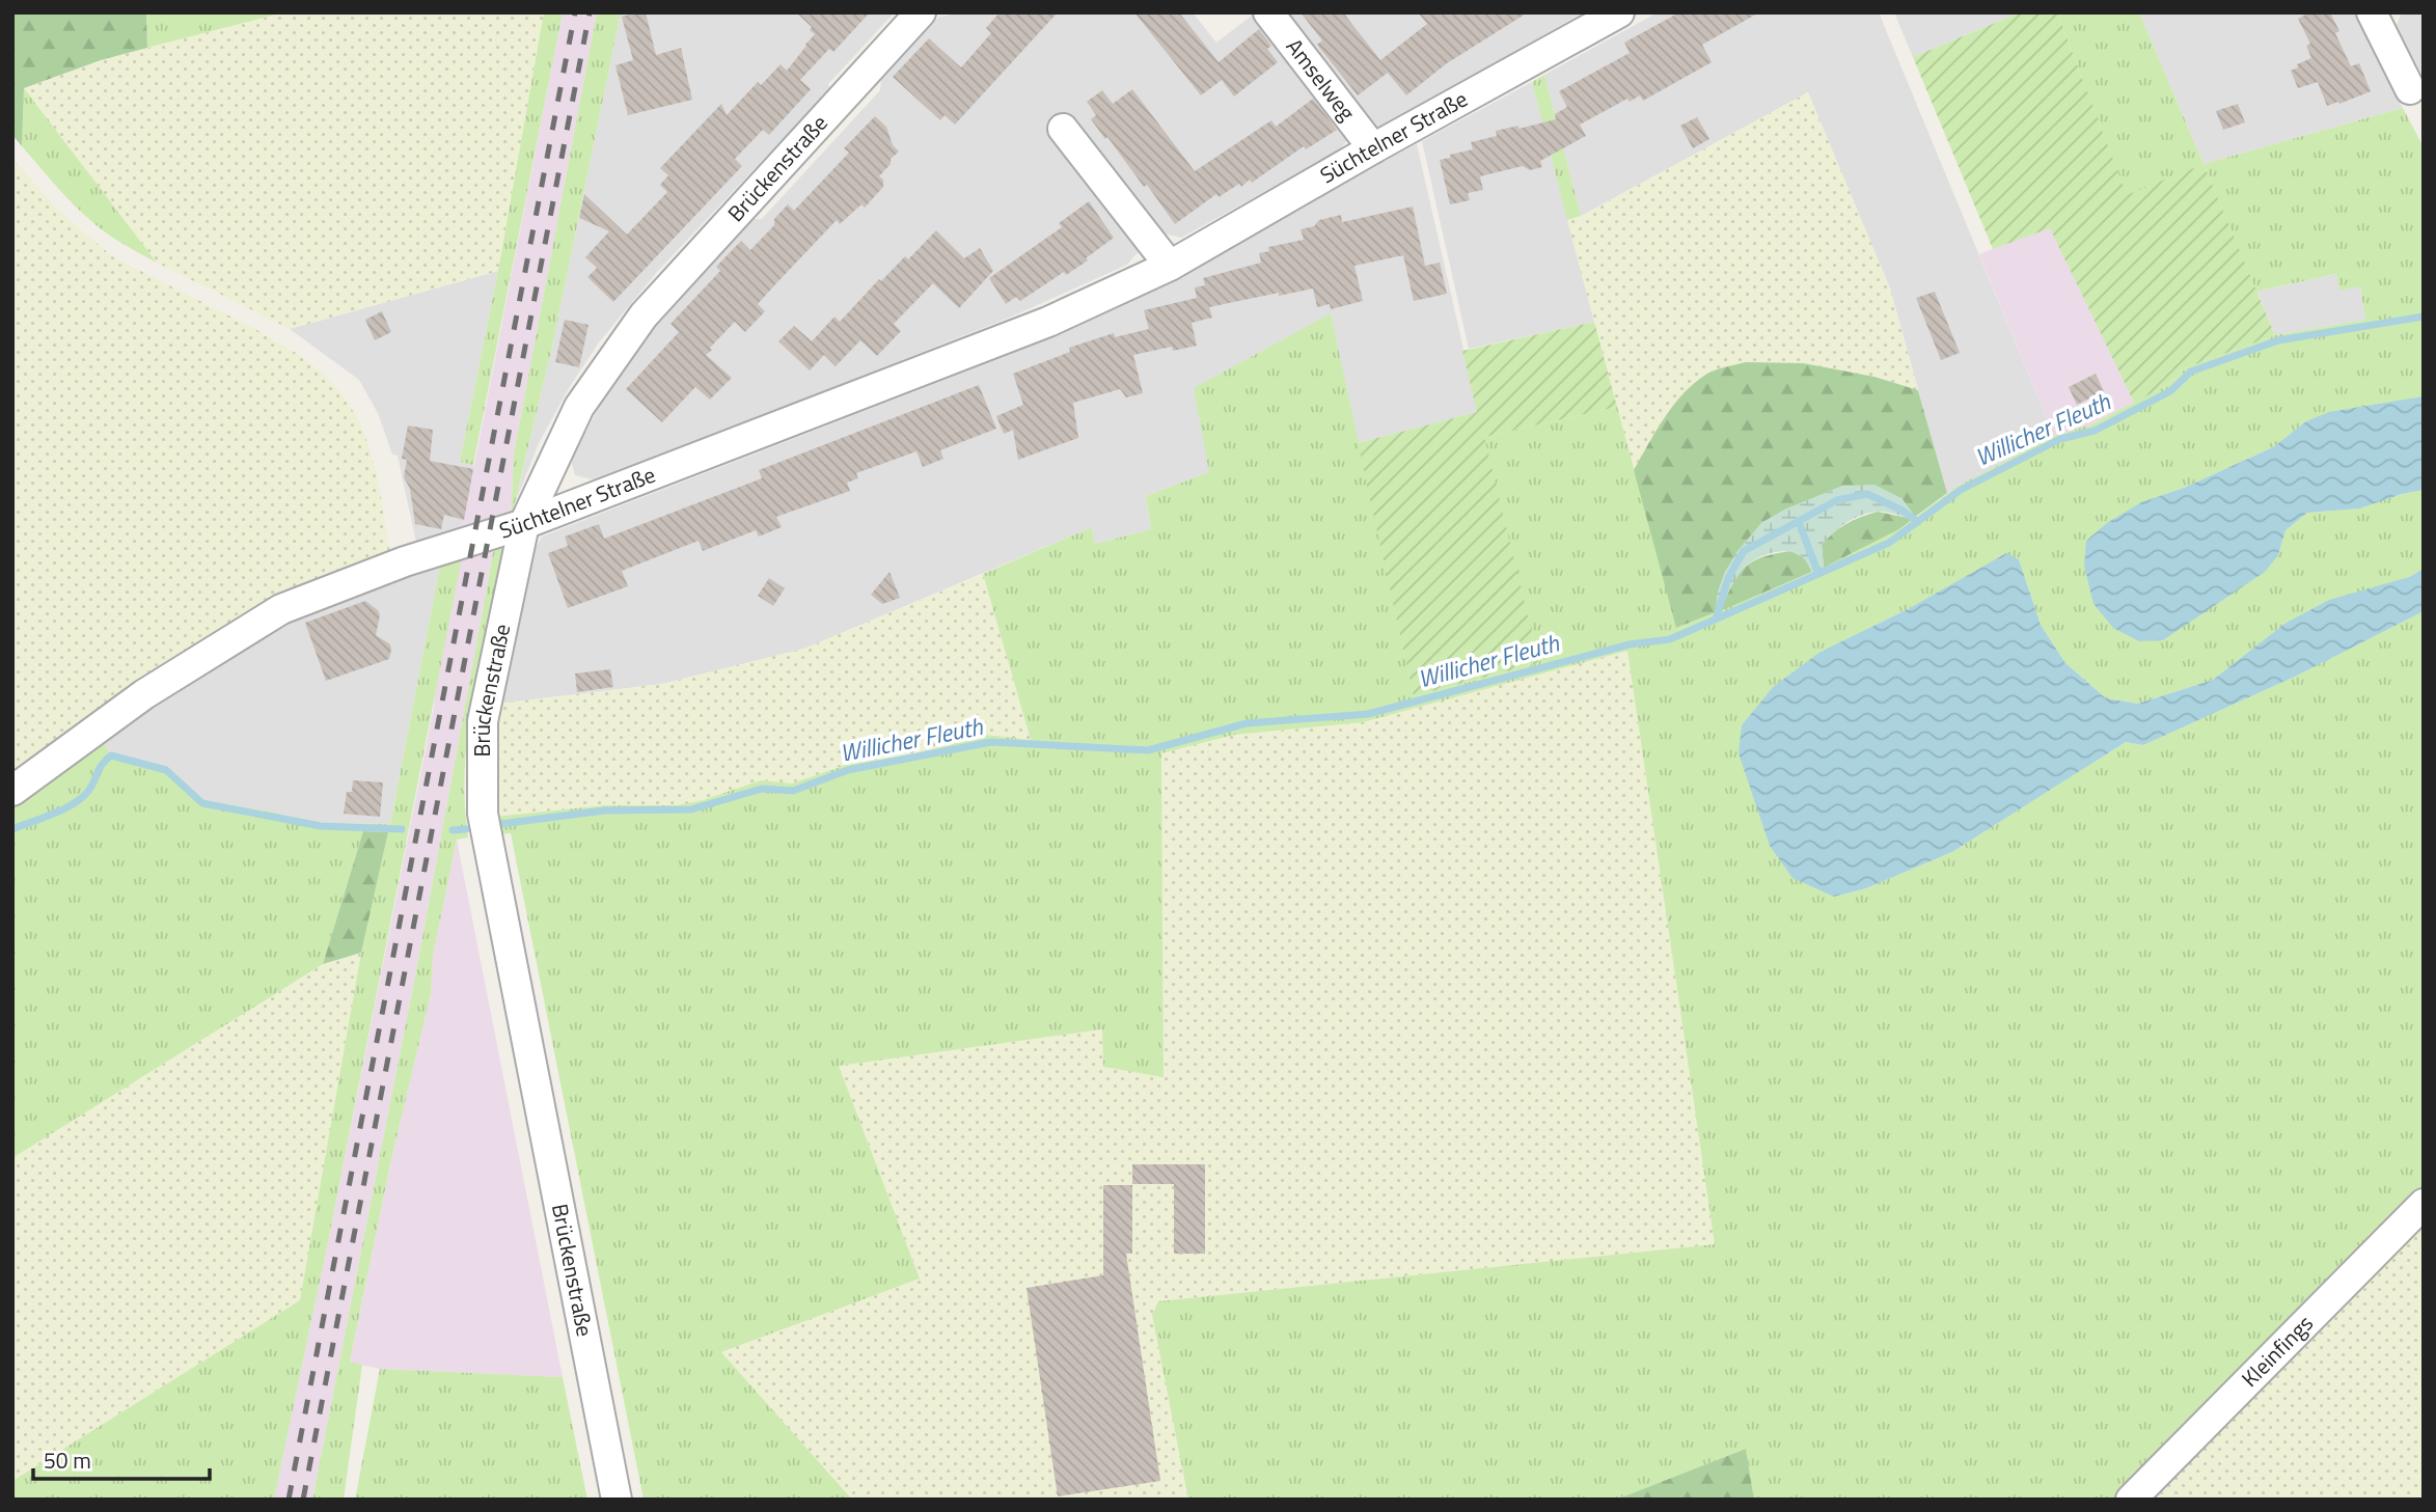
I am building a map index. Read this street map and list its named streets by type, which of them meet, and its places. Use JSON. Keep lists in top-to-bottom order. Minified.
{"streets":{"street":["Amselweg","Süchtelner Straße","Brückenstraße","Kleinfings"]},"crossings":[["Amselweg","Süchtelner Straße"],["Süchtelner Straße","Brückenstraße"]],"water":["Willicher Fleuth"],"scale_bar":"50 m"}
